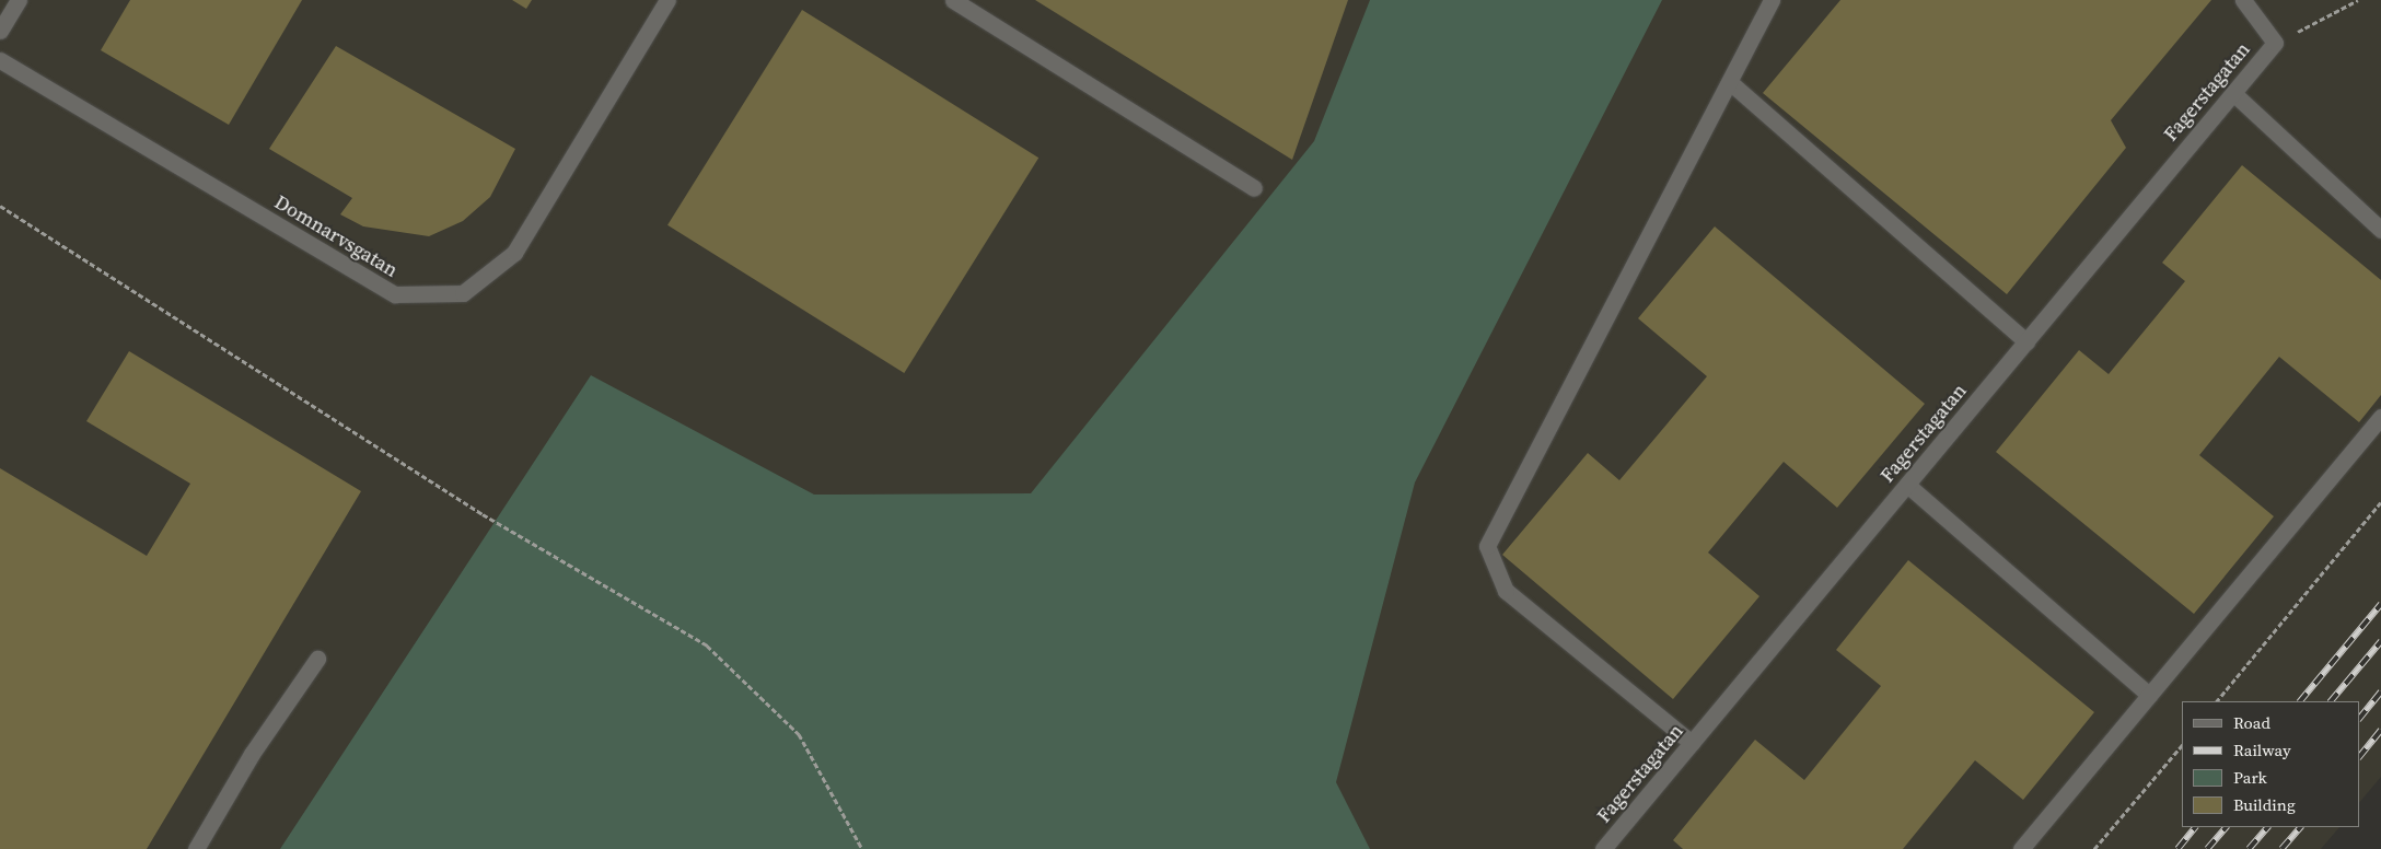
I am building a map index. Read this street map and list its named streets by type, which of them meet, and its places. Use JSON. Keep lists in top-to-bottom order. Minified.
{"streets":{"street":["Fagerstagatan","Domnarvsgatan"]},"legend":["Road","Railway","Park","Building"]}
